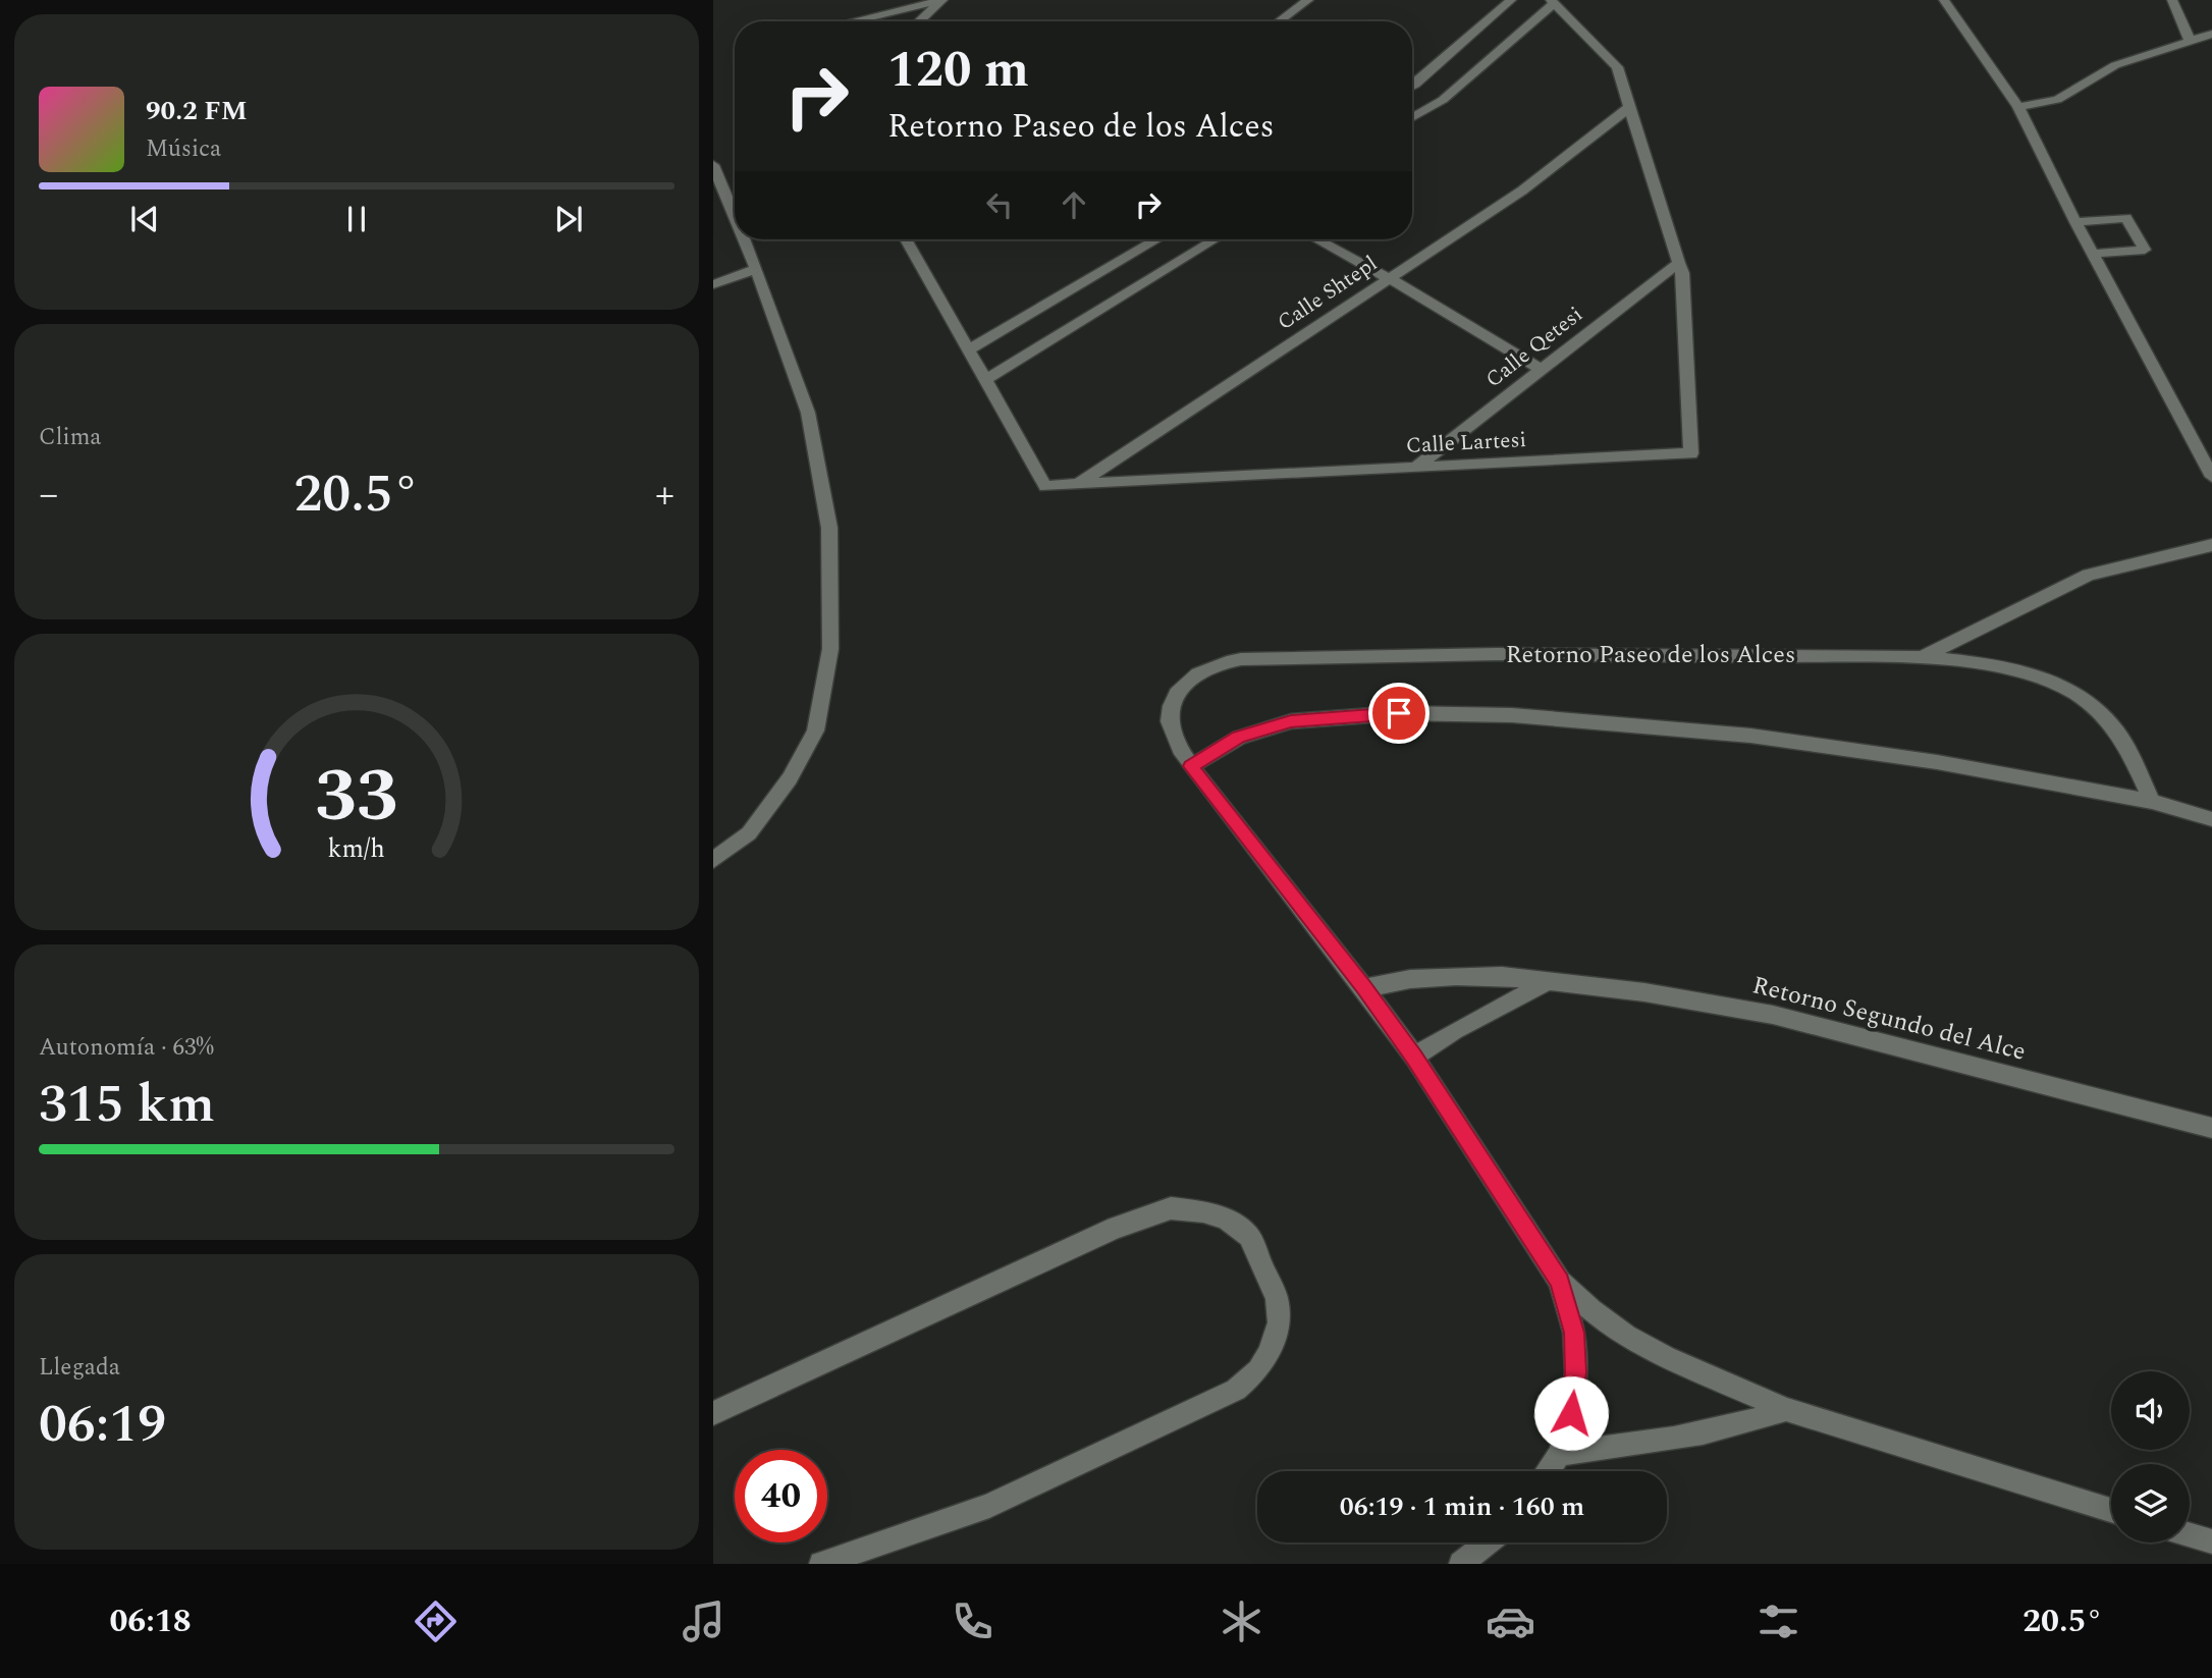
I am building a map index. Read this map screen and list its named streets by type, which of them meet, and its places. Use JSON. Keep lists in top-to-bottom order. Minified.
{"streets":{"street":["Calle Shtepl","Calle Qetesi","Calle Lartesi","Retorno Paseo de los Alces","Retorno Segundo del Alce"]},"crossings":[["Calle Shtepl","Calle Lartesi"],["Calle Qetesi","Calle Lartesi"],["Retorno Paseo de los Alces","Retorno Segundo del Alce"]],"page":{"turn":["120 m","Retorno Paseo de los Alces"],"song":["90.2 FM","Música"],"tile":["Clima",["Autonomía · 63%","315 km"],["Llegada","06:19"]],"heat":["−","20.5°","+"],"limit":"40","trip":"06:19 · 1 min · 160 m","tabs":["06:18","20.5°"],"gauge":["33","km/h"]}}
